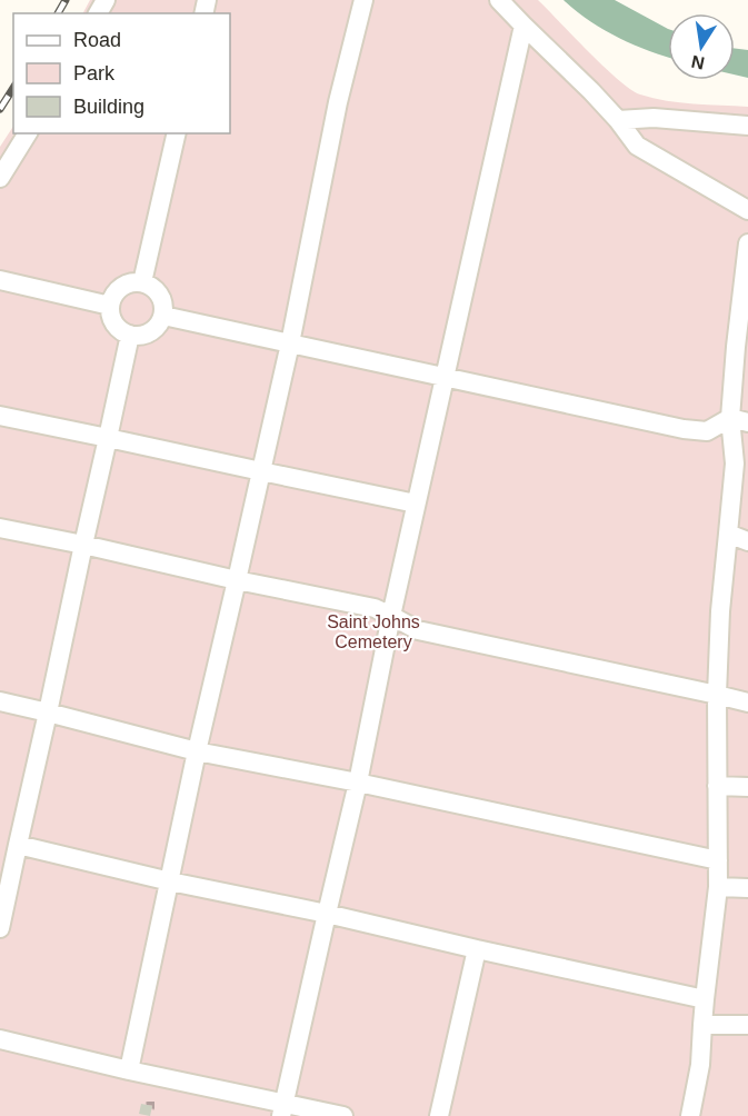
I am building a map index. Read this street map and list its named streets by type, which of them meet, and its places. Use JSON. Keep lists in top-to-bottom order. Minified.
{"parks":["Saint Johns Cemetery"],"legend":["Road","Park","Building"],"north":"bottom"}
